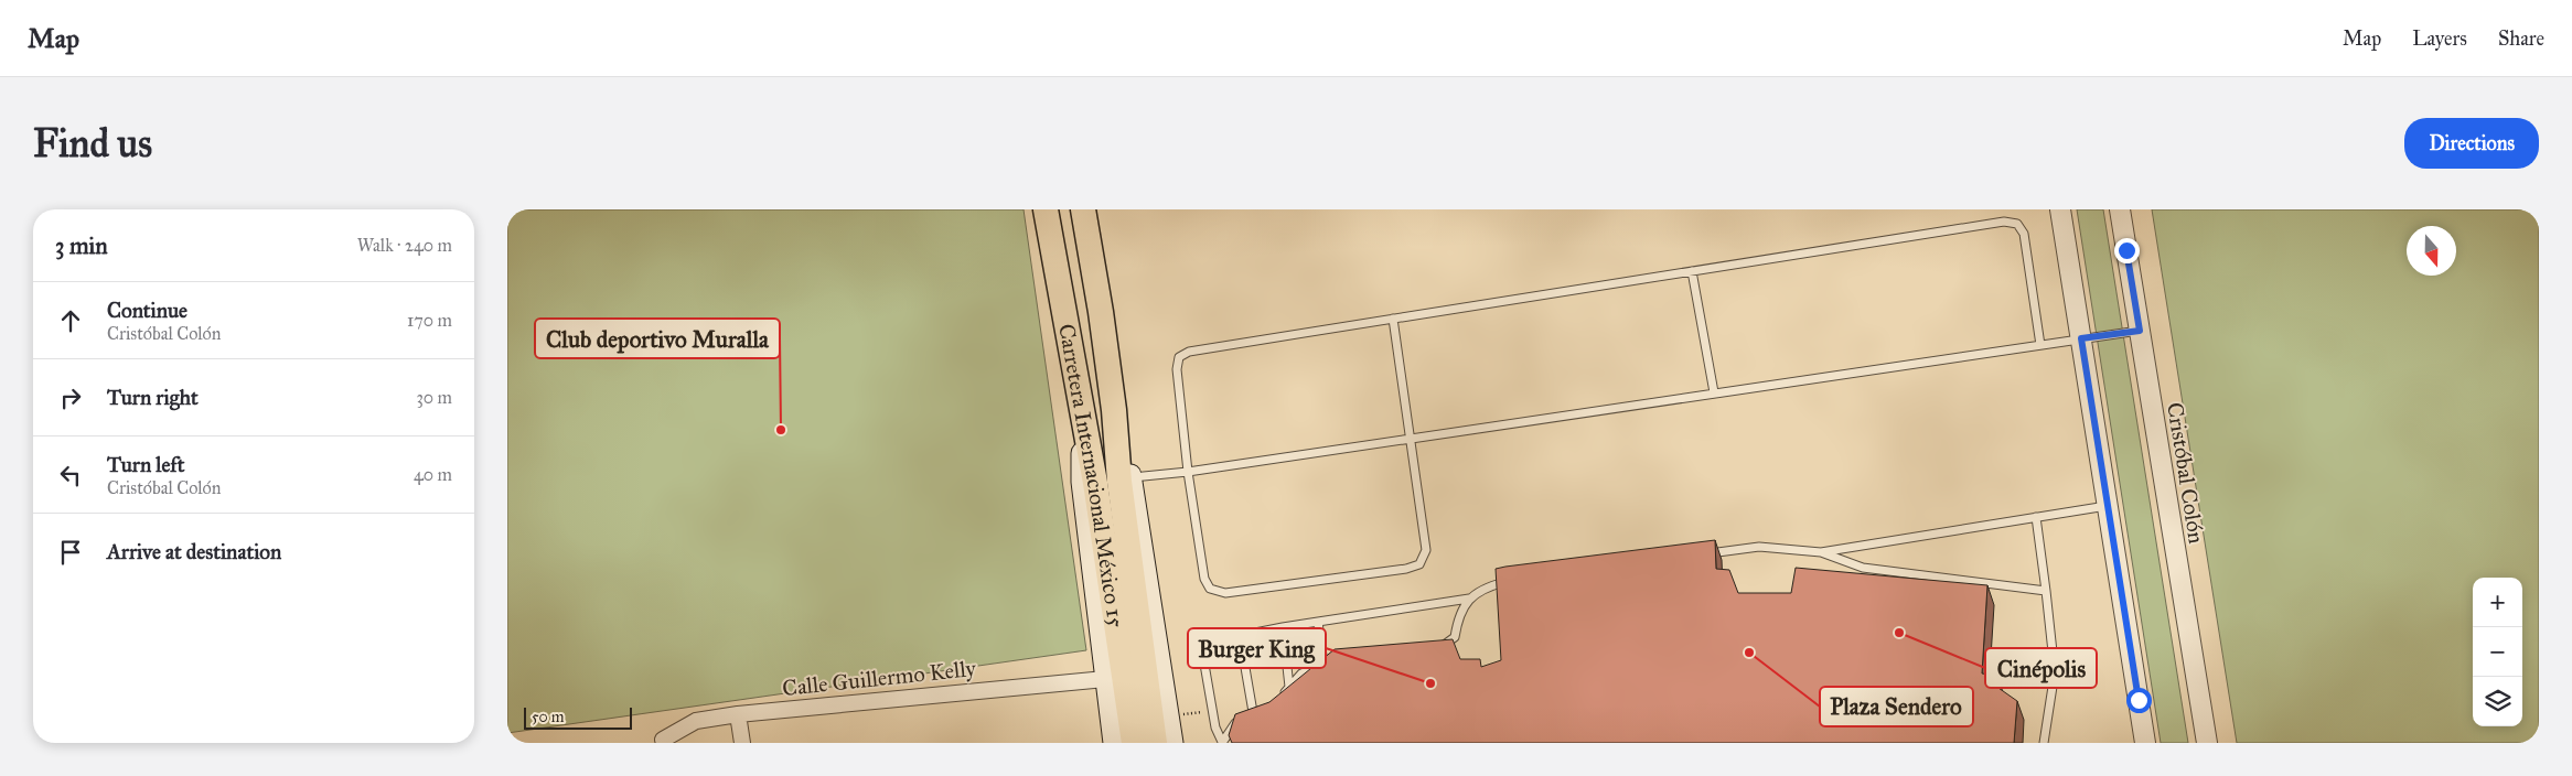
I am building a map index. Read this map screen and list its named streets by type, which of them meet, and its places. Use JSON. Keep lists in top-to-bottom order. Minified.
{"streets":{"highway":["Carretera Internacional México 15"],"street":["Cristóbal Colón","Calle Guillermo Kelly"]},"places":["Club deportivo Muralla","Cinépolis","Plaza Sendero","Burger King"],"scale_bar":"50 m","north":"bottom","page":{"header":"Map","nav":["Map","Layers","Share"],"buttons":"Directions","title":"Find us","heading":["3 min","Walk · 240 m"],"list":[["Continue","Cristóbal Colón","170 m"],["Turn right","30 m"],["Turn left","Cristóbal Colón","40 m"],"Arrive at destination"],"map_buttons":["+","−"],"scale":"50 m"}}
